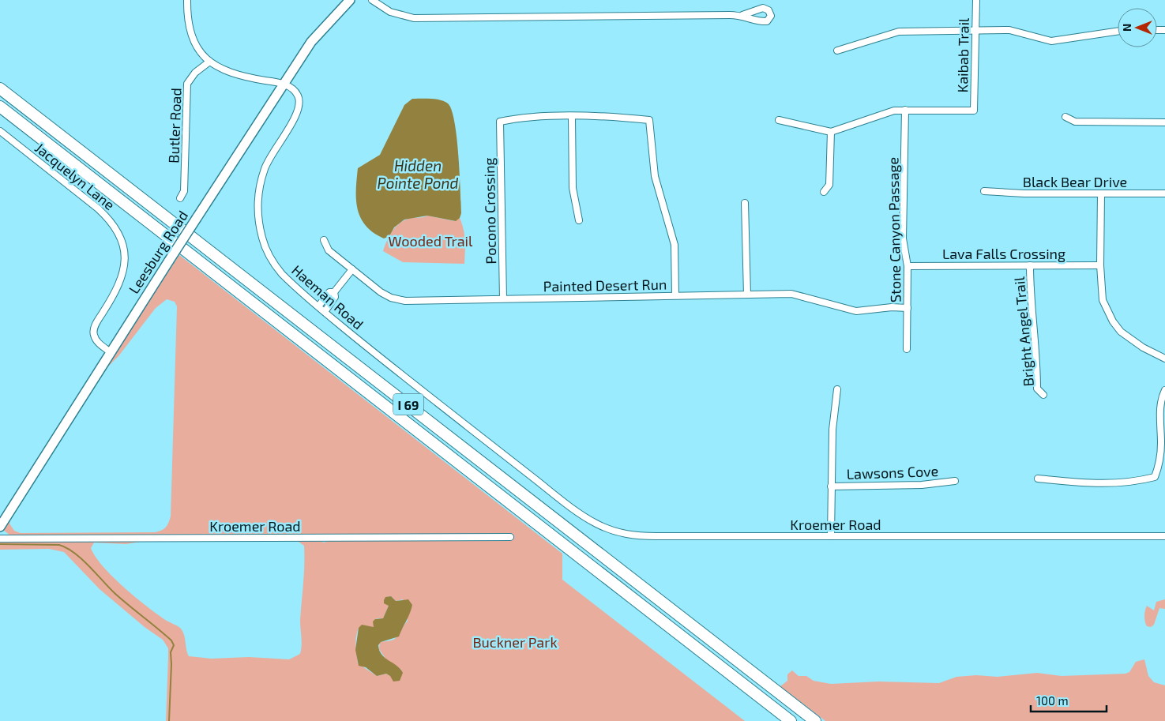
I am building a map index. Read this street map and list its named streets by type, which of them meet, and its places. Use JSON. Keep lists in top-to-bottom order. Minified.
{"streets":{"highway":["I 69"],"main road":["Leesburg Road"],"street":["Kaibab Trail","Butler Road","Jacquelyn Lane","Black Bear Drive","Pocono Crossing","Stone Canyon Passage","Lava Falls Crossing","Painted Desert Run","Haeman Road","Bright Angel Trail","Lawsons Cove","Kroemer Road"]},"crossings":[["Kaibab Trail","Stone Canyon Passage"],["Jacquelyn Lane","Leesburg Road"],["Pocono Crossing","Painted Desert Run"],["Stone Canyon Passage","Lava Falls Crossing"],["Stone Canyon Passage","Painted Desert Run"],["Leesburg Road","Haeman Road"],["Lava Falls Crossing","Bright Angel Trail"],["Haeman Road","Kroemer Road"]],"water":["Hidden Pointe Pond"],"parks":["Wooded Trail","Buckner Park"],"scale_bar":"100 m","north":"left"}
